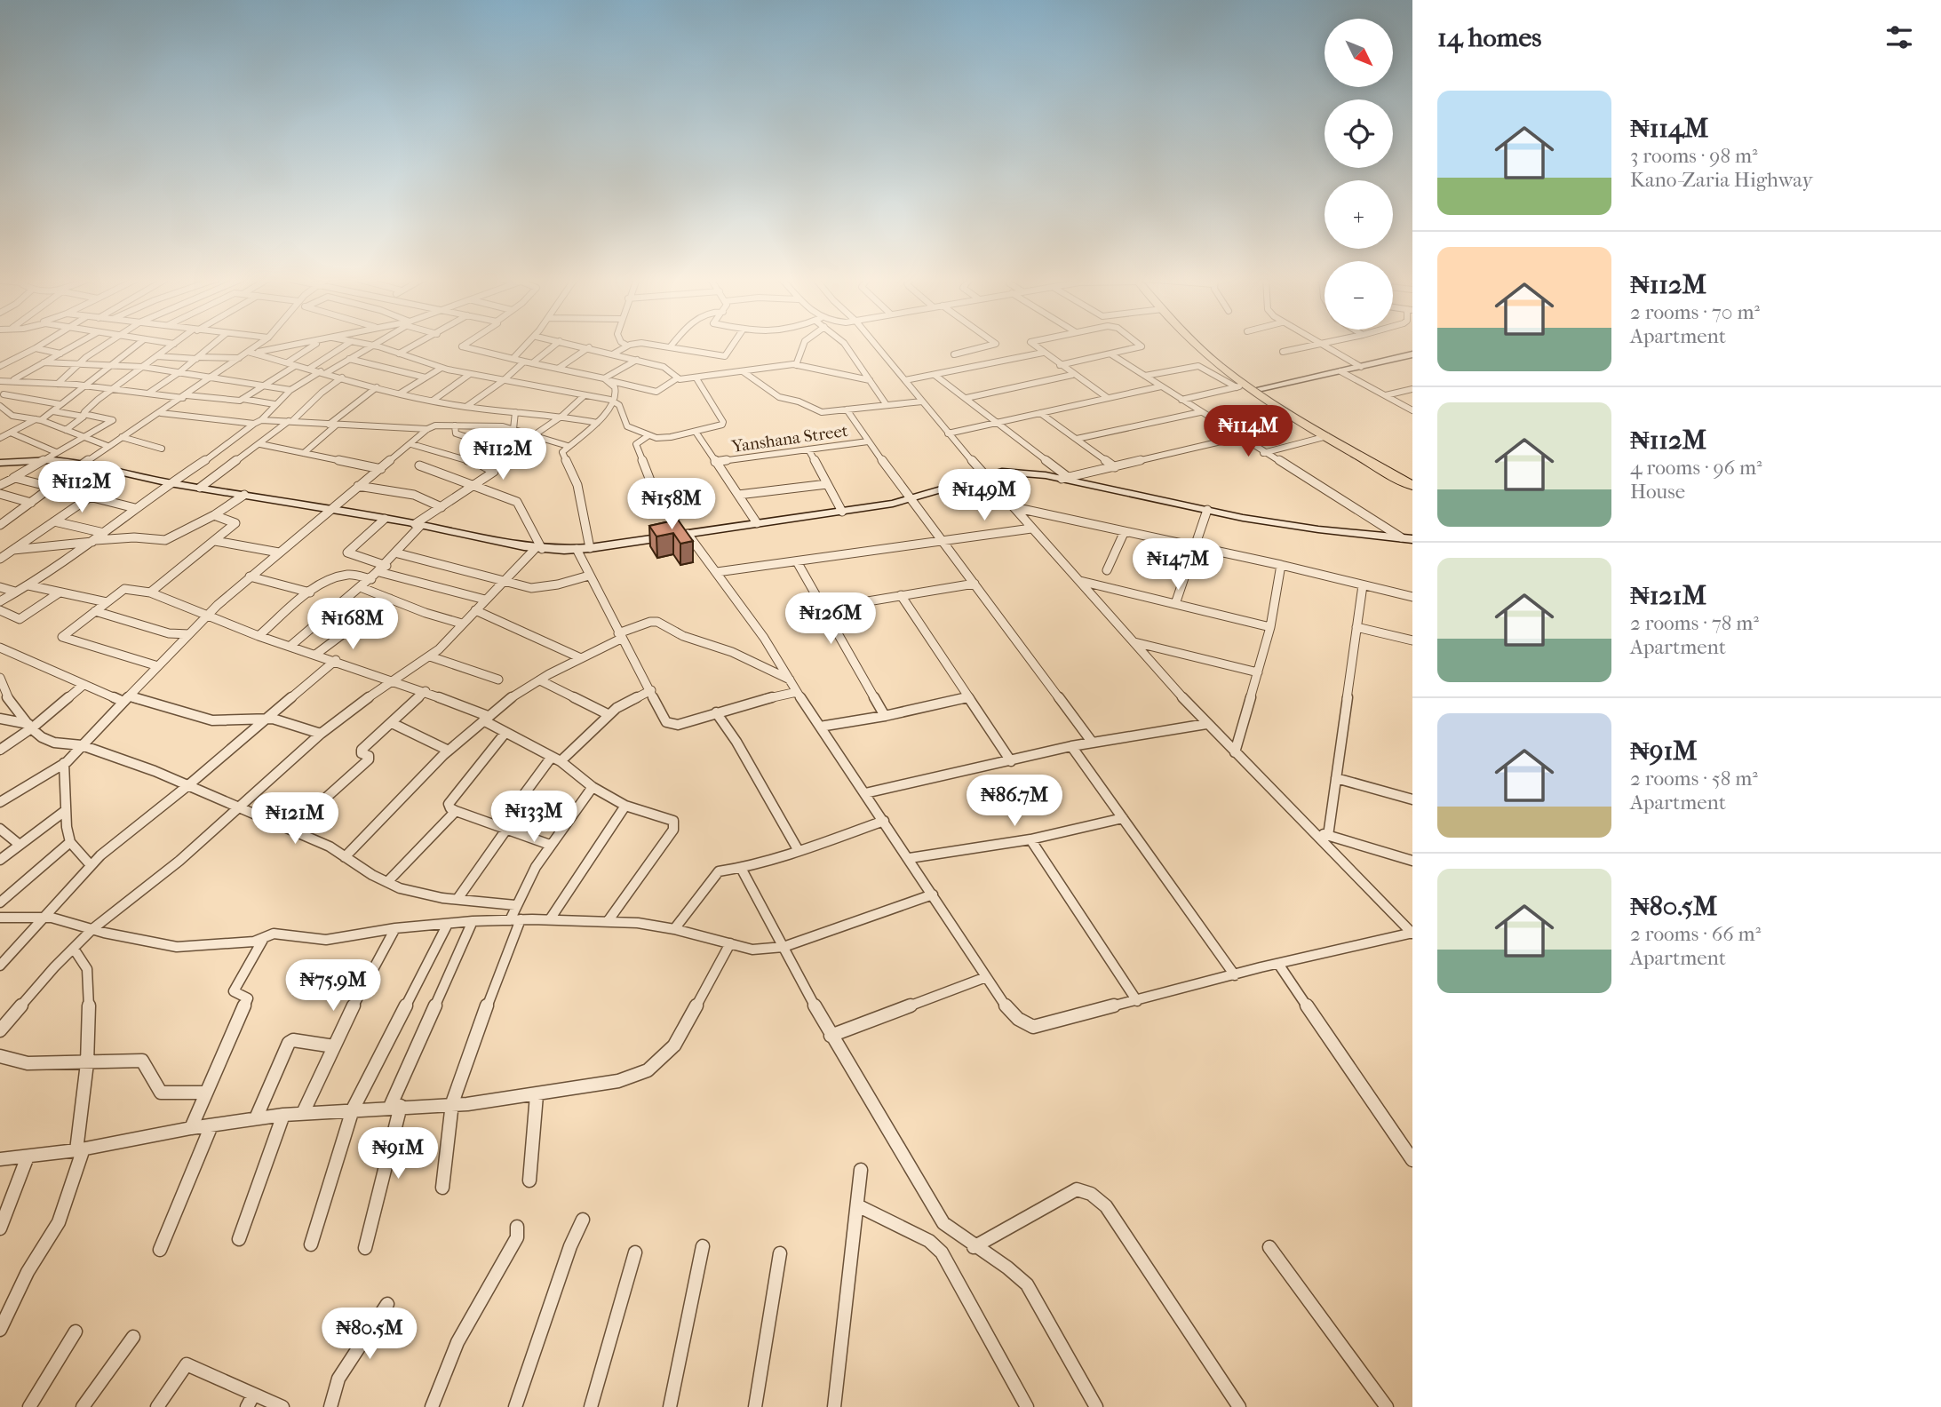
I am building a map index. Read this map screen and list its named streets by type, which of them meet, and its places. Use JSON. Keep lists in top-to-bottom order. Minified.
{"streets":{"street":["Yanshana Street"]},"north":"bottom right","page":{"heading":"14 homes","map_buttons":["+","−"],"list":[{"name":"₦114M","note":"3 rooms · 98 m² · Kano-Zaria Highway"},{"name":"₦112M","note":"2 rooms · 70 m² · Apartment"},{"name":"₦112M","note":"4 rooms · 96 m² · House"},{"name":"₦121M","note":"2 rooms · 78 m² · Apartment"},{"name":"₦91M","note":"2 rooms · 58 m² · Apartment"},{"name":"₦80.5M","note":"2 rooms · 66 m² · Apartment"}],"price":["₦114M","₦112M","₦112M","₦149M","₦158M","₦147M","₦126M","₦168M","₦86.7M","₦133M","₦121M","₦75.9M","₦91M","₦80.5M"]}}
